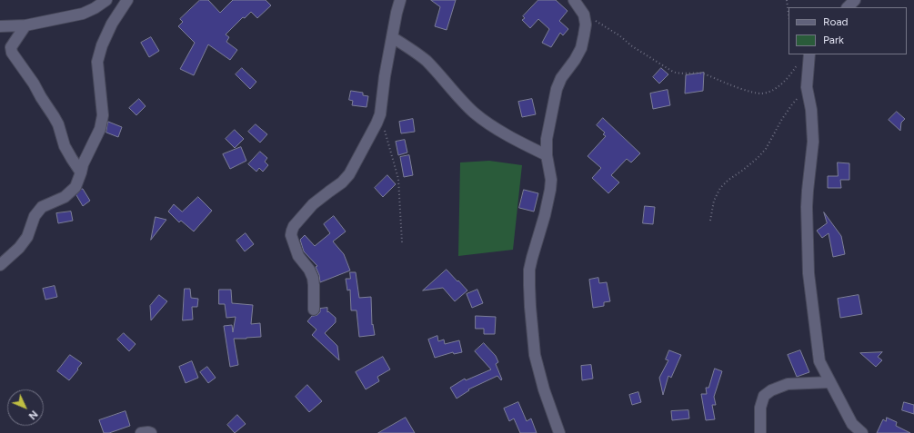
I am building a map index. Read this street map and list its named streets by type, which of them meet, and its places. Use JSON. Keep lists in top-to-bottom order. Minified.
{"legend":["Road","Park"],"north":"bottom right"}
